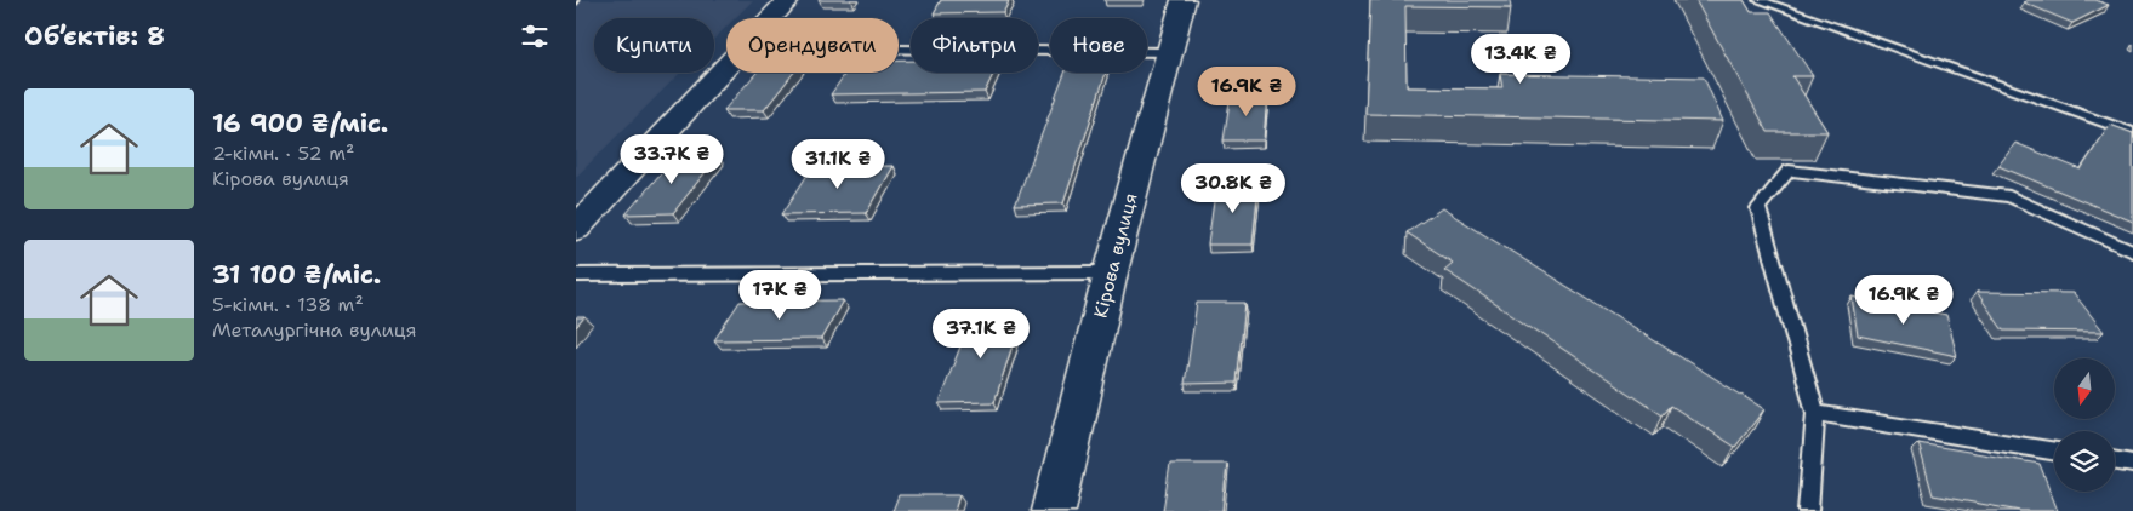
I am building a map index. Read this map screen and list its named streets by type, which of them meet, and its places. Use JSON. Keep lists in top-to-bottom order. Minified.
{"streets":{"street":["Кірова вулиця"]},"north":"bottom","page":{"heading":"Об’єктів: 8","chip":["Купити","Орендувати","Фільтри","Нове"],"price":["13.4K ₴","16.9K ₴","33.7K ₴","31.1K ₴","30.8K ₴","17K ₴","16.9K ₴","37.1K ₴"],"list":[{"name":"16 900 ₴/міс.","note":"2-кімн. · 52 m² · Кірова вулиця"},{"name":"31 100 ₴/міс.","note":"5-кімн. · 138 m² · Металургічна вулиця"}]}}
